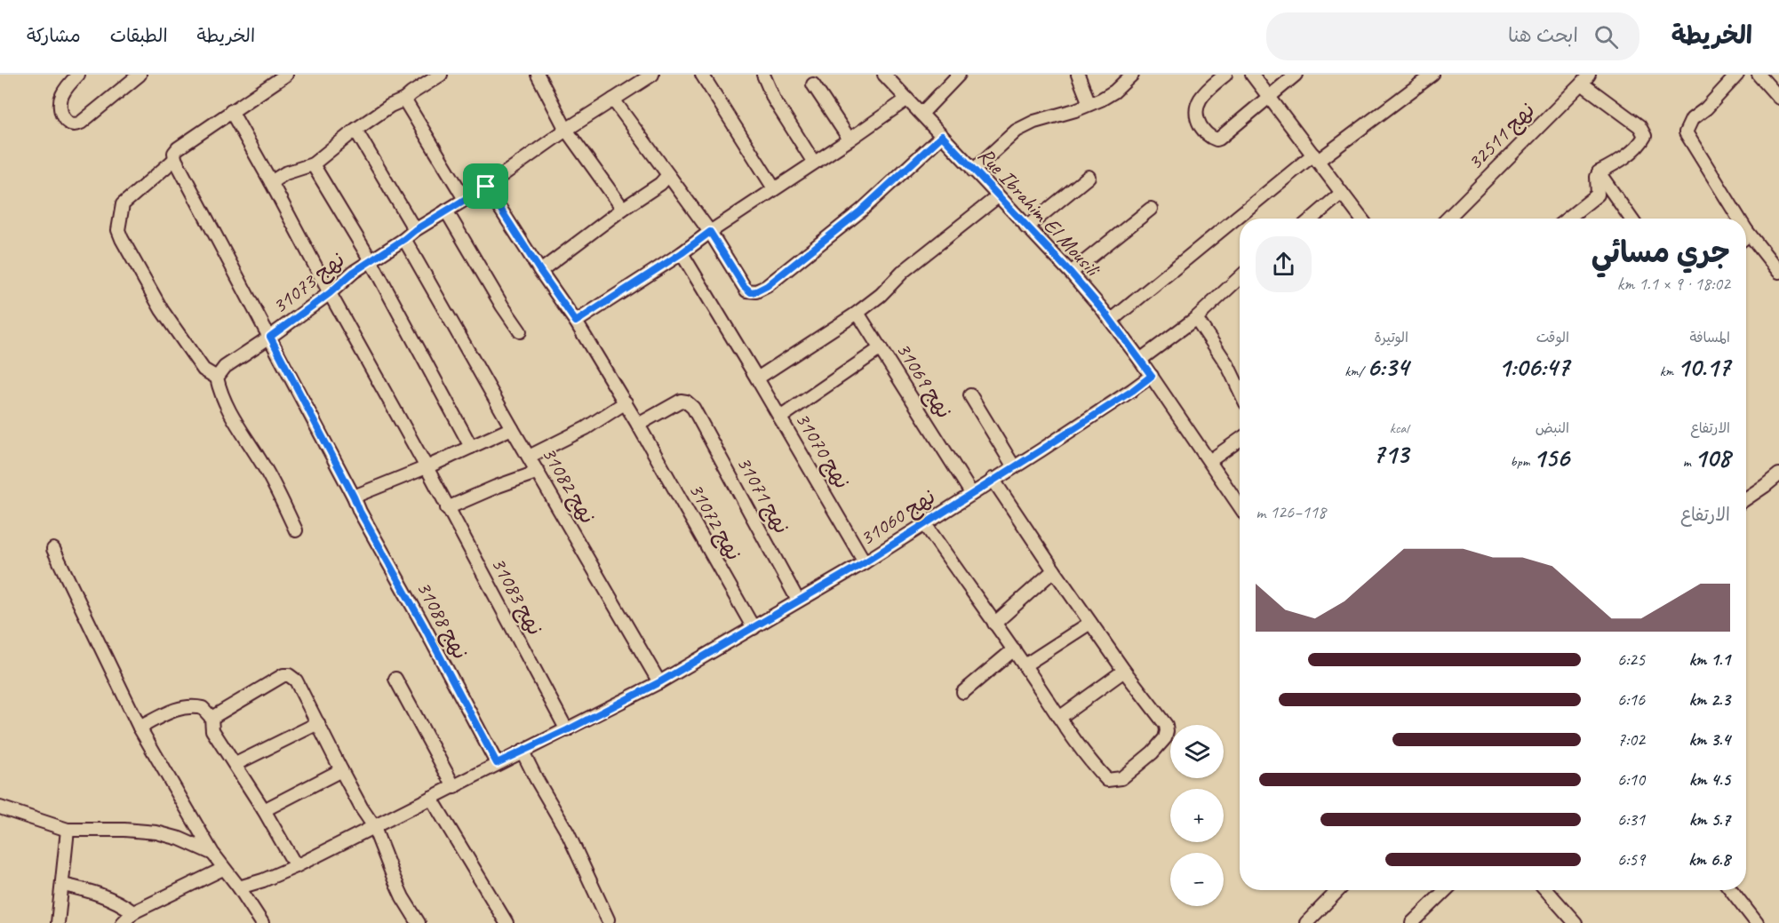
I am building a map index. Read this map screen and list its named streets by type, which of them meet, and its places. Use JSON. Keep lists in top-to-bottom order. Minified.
{"streets":{"street":["نهج 32511","Rue Ibrahim El Mousili","نهج 31073","نهج 31069","نهج 31070","نهج 31082","نهج 31071","نهج 31060","نهج 31072","نهج 31083","نهج 31088"]},"crossings":[["Rue Ibrahim El Mousili","نهج 31060"],["نهج 31073","نهج 31082"],["نهج 31073","نهج 31072"],["نهج 31073","نهج 31088"],["نهج 31069","نهج 31060"],["نهج 31070","نهج 31060"],["نهج 31082","نهج 31060"],["نهج 31071","نهج 31060"],["نهج 31071","نهج 31072"],["نهج 31060","نهج 31072"],["نهج 31060","نهج 31083"]],"page":{"header":"الخريطة","search":"ابحث هنا","nav":["الخريطة","الطبقات","مشاركة"],"heading":["جري مسائي","18:02 · 9 × 1.1 km"],"stats":[["المسافة","10.17 km"],["الوقت","1:06:47"],["الوتيرة","6:34 /km"],["الارتفاع","108 m"],["النبض","156 bpm"],["kcal","713"]],"chart":["الارتفاع","118–126 m"],"list":[{"name":"1.1 km","note":"6:25"},{"name":"2.3 km","note":"6:16"},{"name":"3.4 km","note":"7:02"},{"name":"4.5 km","note":"6:10"},{"name":"5.7 km","note":"6:31"},{"name":"6.8 km","note":"6:59"}],"map_buttons":["+","−"]}}
